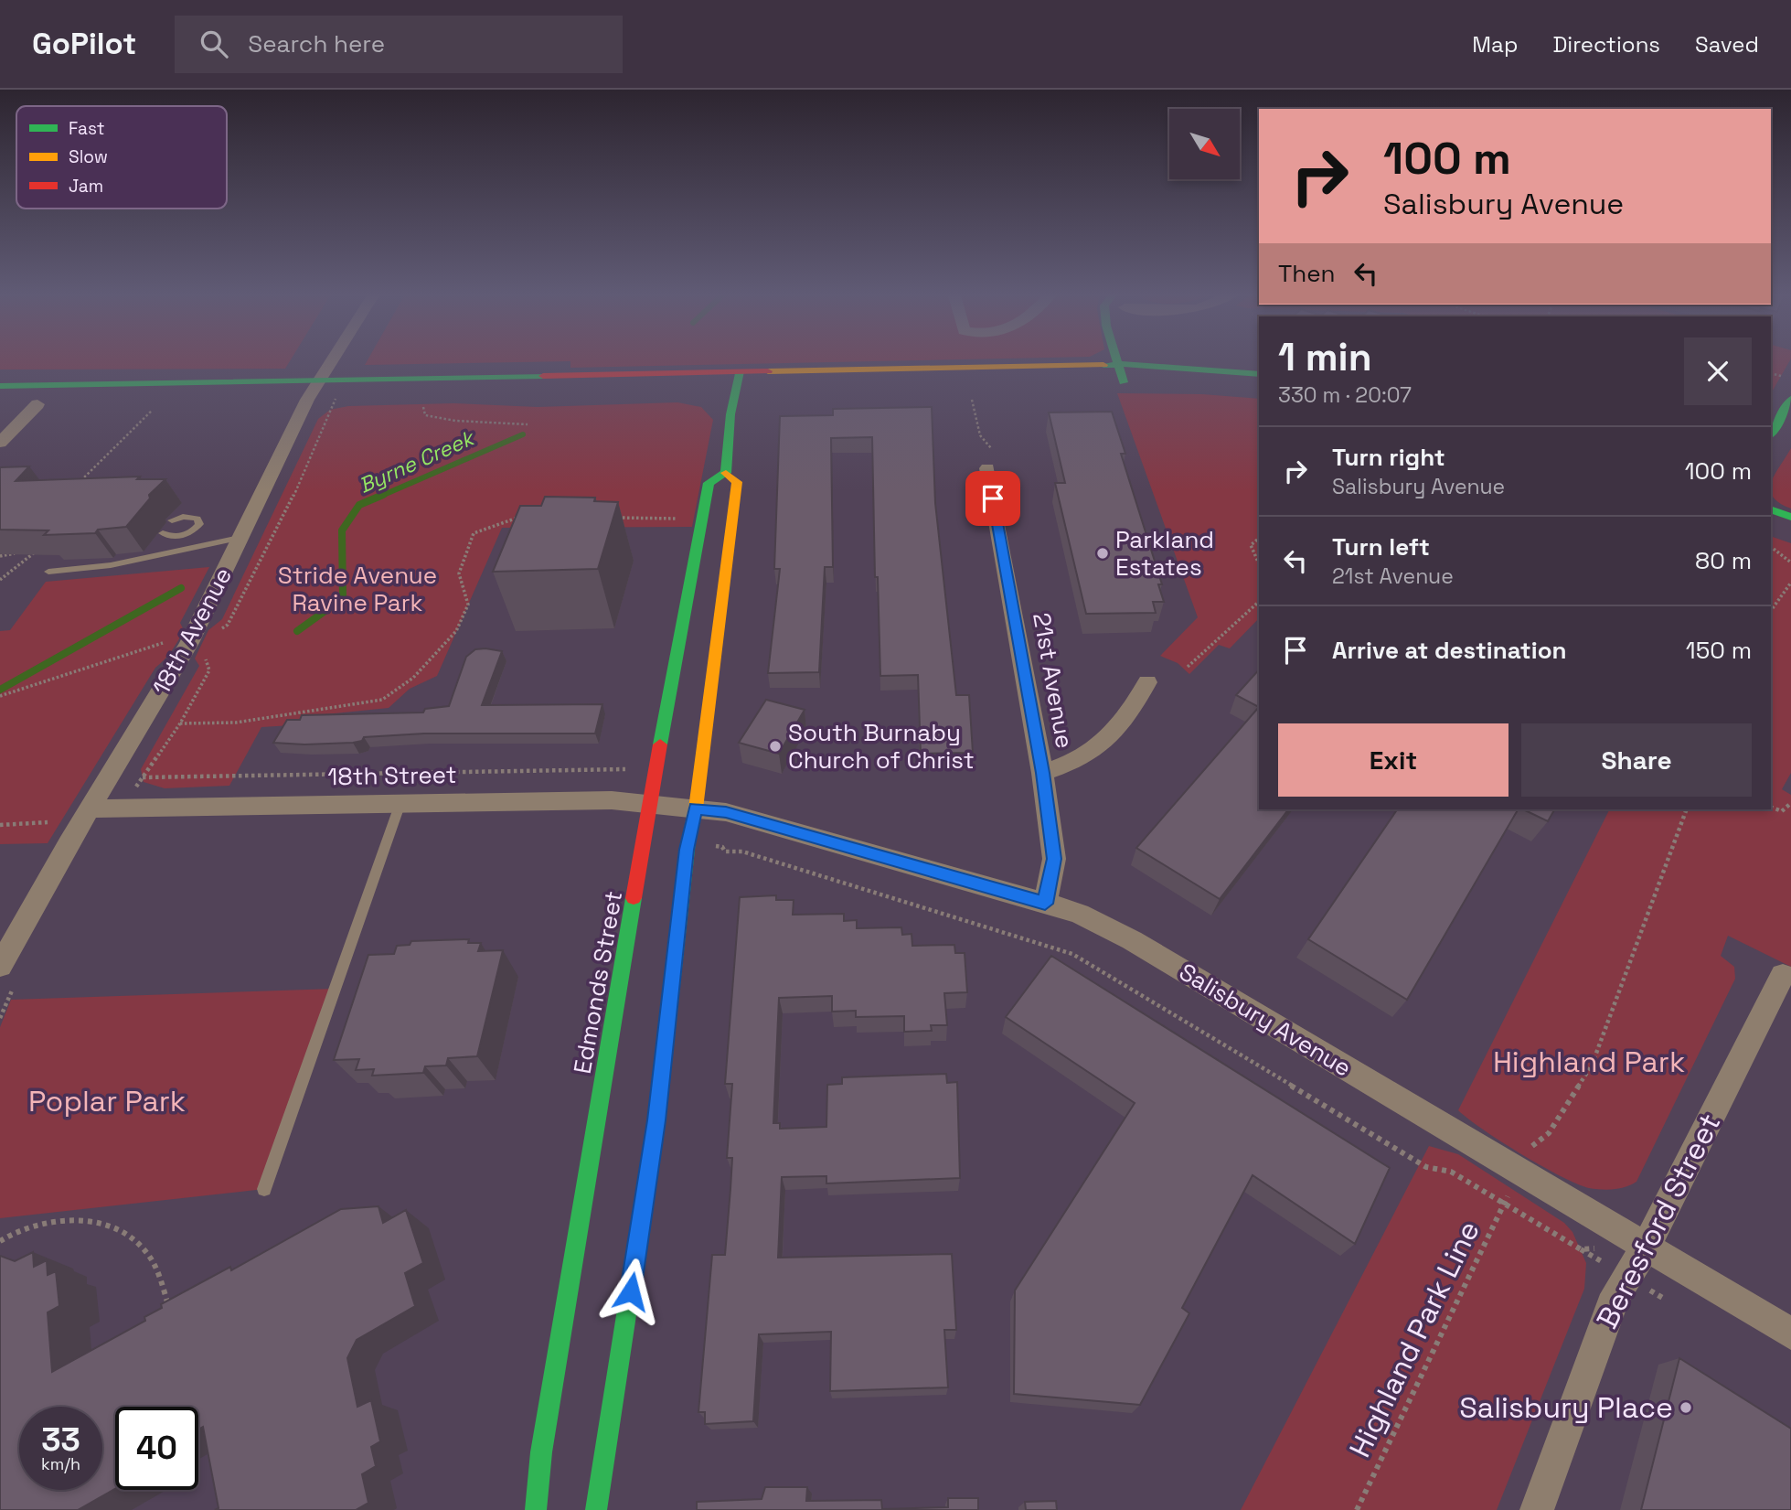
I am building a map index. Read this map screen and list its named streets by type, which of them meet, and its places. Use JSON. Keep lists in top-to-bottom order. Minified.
{"streets":{"street":["18th Avenue","21st Avenue","18th Street","Edmonds Street","Salisbury Avenue","Beresford Street"],"path":["Highland Park Line"]},"crossings":[["18th Avenue","18th Street"],["21st Avenue","Salisbury Avenue"],["18th Street","Edmonds Street"],["18th Street","Salisbury Avenue"],["Salisbury Avenue","Beresford Street"]],"water":["Byrne Creek"],"parks":["Stride Avenue Ravine Park","Highland Park","Poplar Park"],"places":["Parkland Estates","South Burnaby Church of Christ","Salisbury Place"],"legend":["Fast","Slow","Jam"],"north":"bottom right","page":{"header":"GoPilot","search":"Search here","nav":["Map","Directions","Saved"],"turn":["100 m","Salisbury Avenue"],"then":"Then","heading":["1 min","330 m · 20:07"],"list":[{"name":"Turn right","note":"Salisbury Avenue","value":"100 m"},{"name":"Turn left","note":"21st Avenue","value":"80 m"},{"name":"Arrive at destination","value":"150 m"}],"buttons":["Exit","Share"],"speed":"33 km/h","limit":"40"}}
